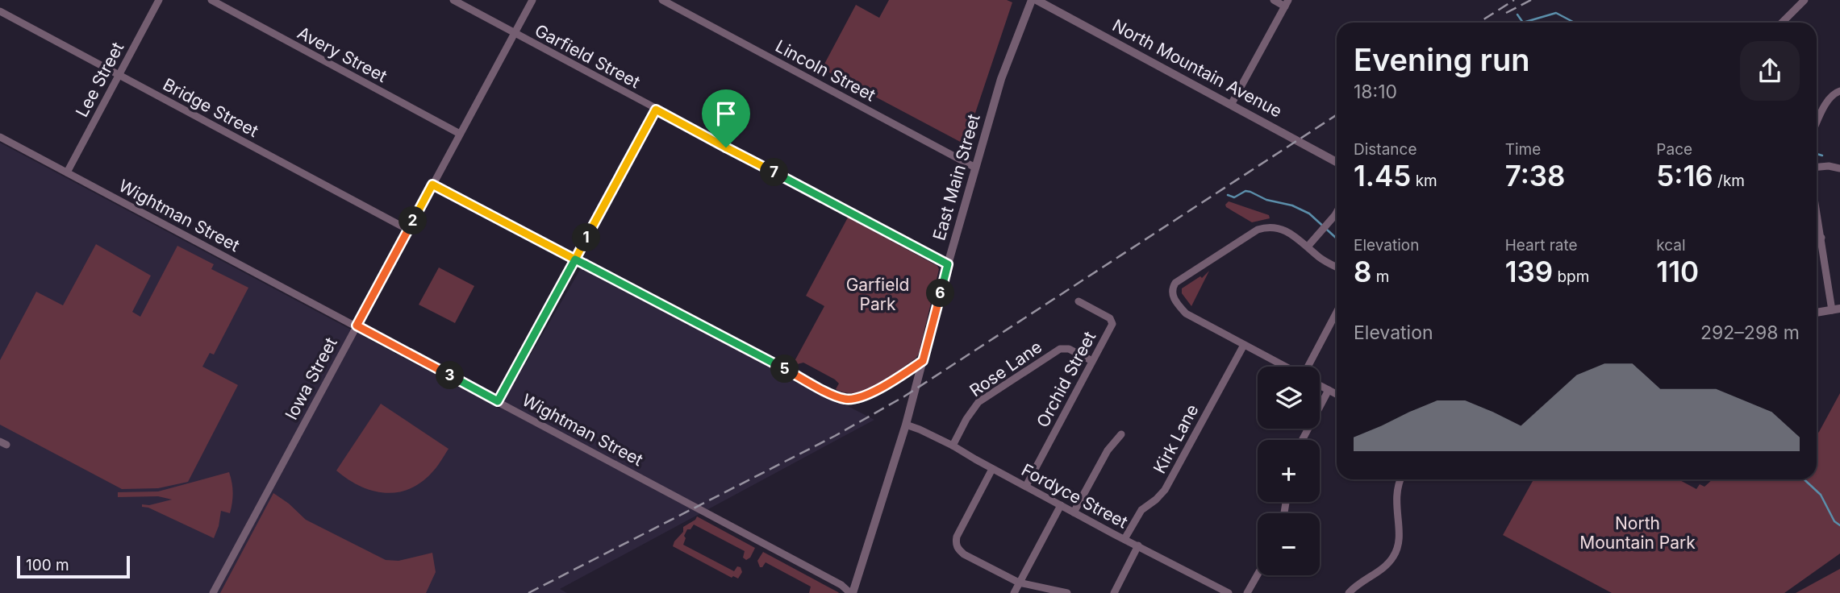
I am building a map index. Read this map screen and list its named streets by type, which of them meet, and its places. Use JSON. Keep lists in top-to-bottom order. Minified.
{"streets":{"street":["Avery Street","Garfield Street","North Mountain Avenue","Lincoln Street","Lee Street","Bridge Street","East Main Street","Wightman Street","Rose Lane","Iowa Street","Orchid Street","Kirk Lane","Fordyce Street"]},"crossings":[["Avery Street","Iowa Street"],["Garfield Street","East Main Street"],["Garfield Street","Iowa Street"],["Lincoln Street","East Main Street"],["Lee Street","Bridge Street"],["Lee Street","Wightman Street"],["Bridge Street","Iowa Street"],["East Main Street","Wightman Street"],["East Main Street","Fordyce Street"],["Wightman Street","Iowa Street"],["Rose Lane","Orchid Street"],["Rose Lane","Fordyce Street"],["Orchid Street","Fordyce Street"],["Kirk Lane","Fordyce Street"]],"parks":["Garfield Park","North Mountain Park"],"scale_bar":"100 m","page":{"heading":["Evening run","18:10"],"stats":[["Distance","1.45 km"],["Time","7:38"],["Pace","5:16 /km"],["Elevation","8 m"],["Heart rate","139 bpm"],["kcal","110"]],"pins":["7","2","1","6","5","3"],"chart":["Elevation","292–298 m"],"map_buttons":["+","−"],"scale":"100 m"}}
